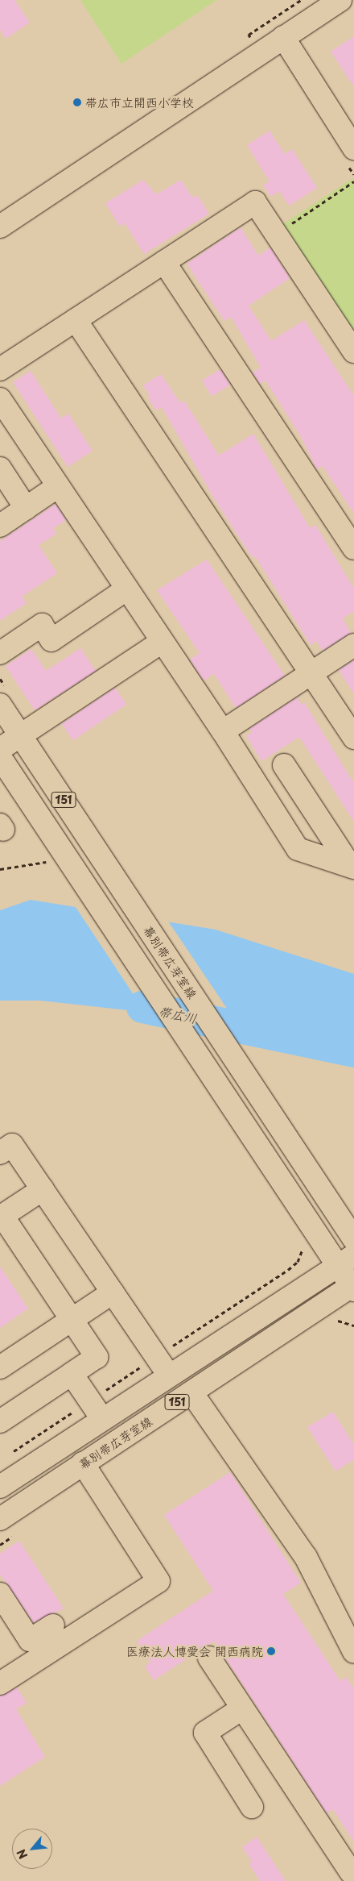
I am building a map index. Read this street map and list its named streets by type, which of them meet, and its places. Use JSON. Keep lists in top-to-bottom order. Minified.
{"streets":{"street":["151","幕別帯広芽室線"]},"crossings":[["151","幕別帯広芽室線"]],"water":["帯広川"],"places":["帯広市立開西小学校","医療法人博愛会 開西病院"],"north":"bottom left"}
